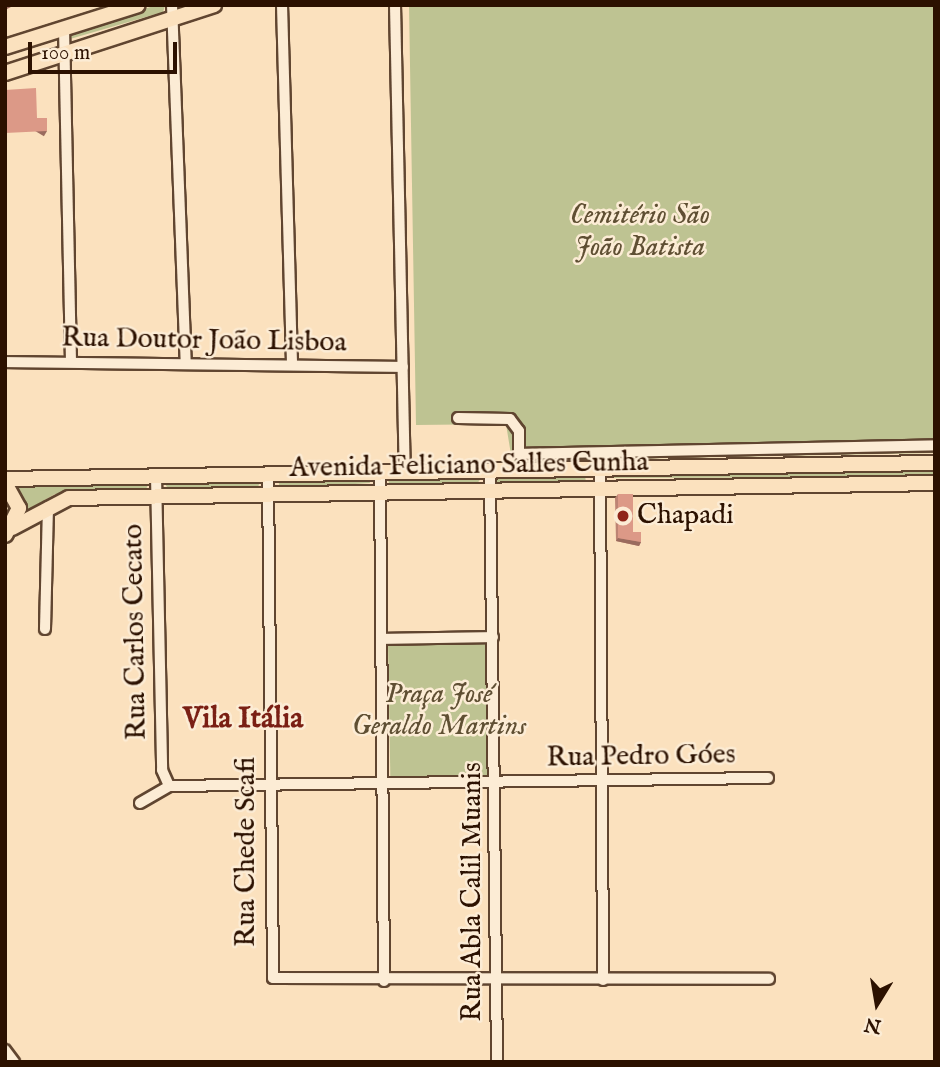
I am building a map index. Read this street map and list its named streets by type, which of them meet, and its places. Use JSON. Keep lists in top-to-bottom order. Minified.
{"streets":{"main road":["Avenida Feliciano Salles Cunha"],"street":["Rua Doutor João Lisboa","Rua Carlos Cecato","Rua Pedro Góes","Rua Chede Scafi","Rua Abla Calil Muanis"]},"crossings":[["Avenida Feliciano Salles Cunha","Rua Carlos Cecato"],["Avenida Feliciano Salles Cunha","Rua Chede Scafi"],["Avenida Feliciano Salles Cunha","Rua Abla Calil Muanis"],["Rua Carlos Cecato","Rua Pedro Góes"],["Rua Pedro Góes","Rua Chede Scafi"],["Rua Pedro Góes","Rua Abla Calil Muanis"]],"districts":["Vila Itália"],"parks":["Cemitério São João Batista","Praça José Geraldo Martins"],"places":["Chapadi"],"scale_bar":"100 m","north":"bottom"}
